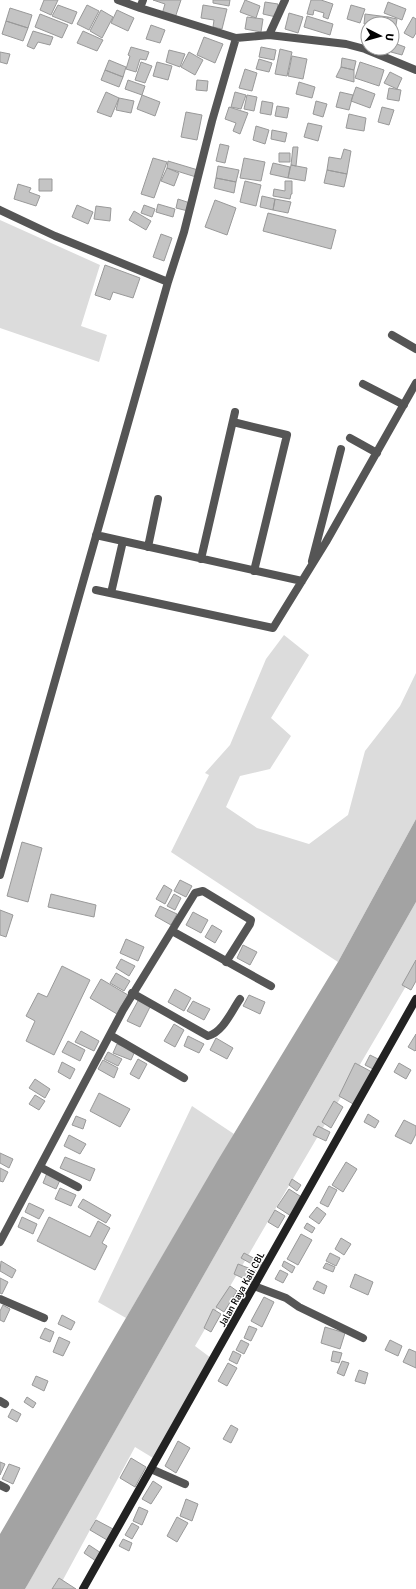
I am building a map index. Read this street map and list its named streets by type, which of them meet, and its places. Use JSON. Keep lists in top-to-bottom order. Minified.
{"streets":{"main road":["Jalan Raya Kali CBL"]},"north":"right"}
